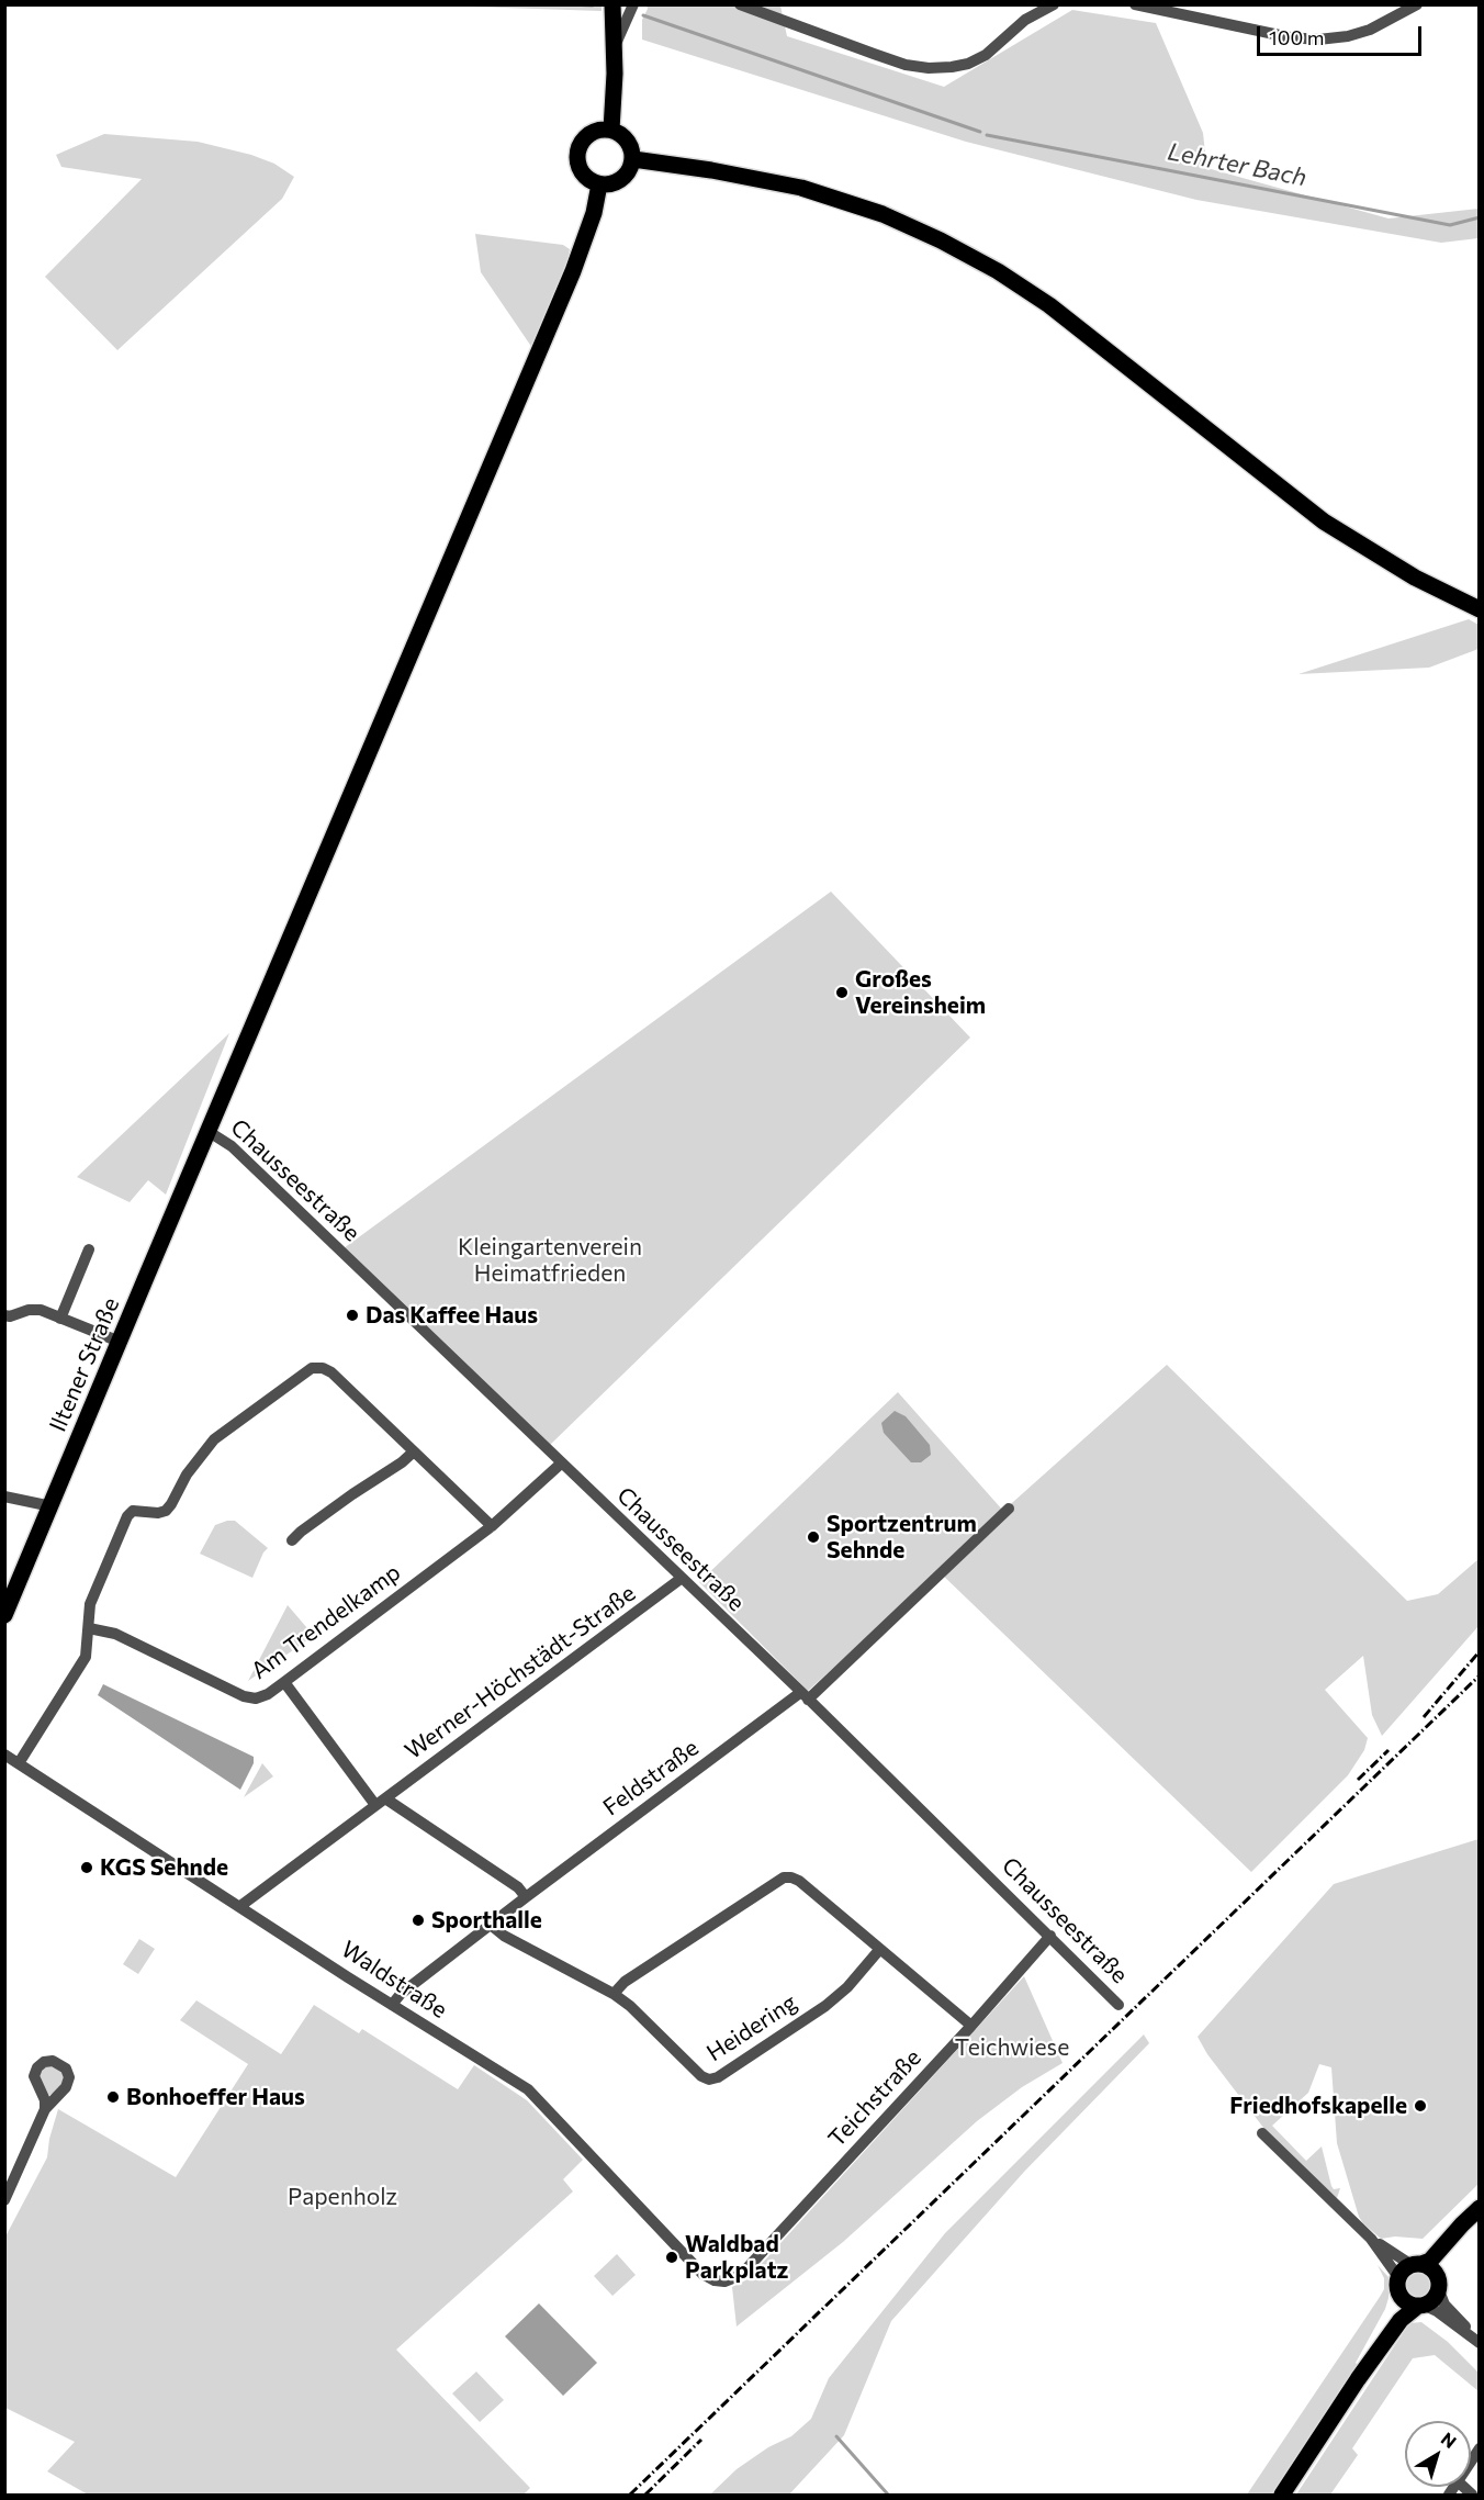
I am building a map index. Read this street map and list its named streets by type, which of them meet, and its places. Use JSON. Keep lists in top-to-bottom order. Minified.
{"streets":{"main road":["Iltener Straße"],"street":["Chausseestraße","Am Trendelkamp","Werner-Höchstädt-Straße","Feldstraße","Waldstraße","Heidering","Teichstraße"]},"crossings":[["Chausseestraße","Iltener Straße"],["Chausseestraße","Am Trendelkamp"],["Chausseestraße","Werner-Höchstädt-Straße"],["Chausseestraße","Feldstraße"],["Chausseestraße","Teichstraße"],["Werner-Höchstädt-Straße","Waldstraße"],["Feldstraße","Waldstraße"],["Feldstraße","Heidering"],["Waldstraße","Teichstraße"]],"water":["Lehrter Bach"],"parks":["Kleingartenverein Heimatfrieden","Teichwiese","Papenholz"],"places":["Großes Vereinsheim","Das Kaffee Haus","Sportzentrum Sehnde","KGS Sehnde","Sporthalle","Bonhoeffer Haus","Friedhofskapelle","Waldbad Parkplatz"],"scale_bar":"100 m","north":"top right"}
